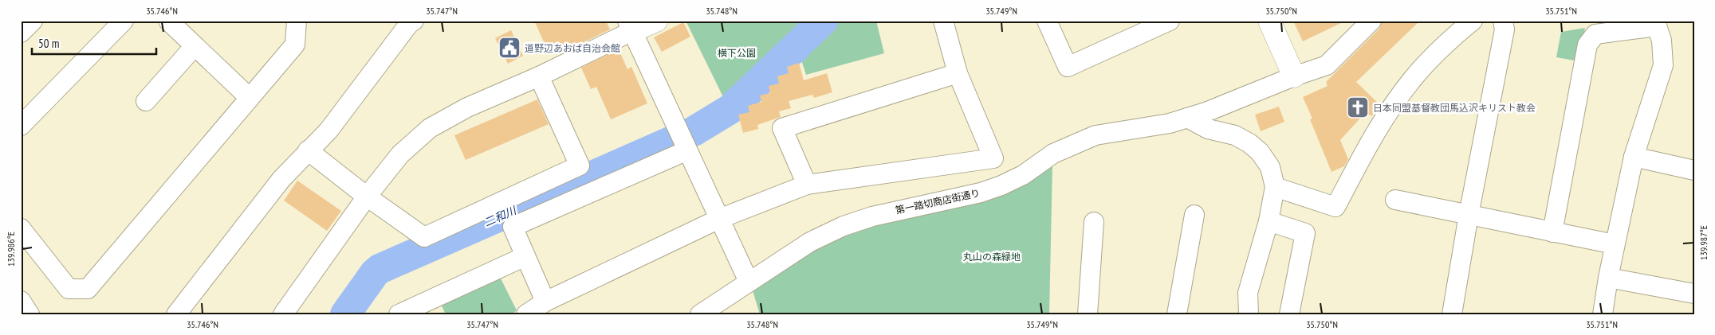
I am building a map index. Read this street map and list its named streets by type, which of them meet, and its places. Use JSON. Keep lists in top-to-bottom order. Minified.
{"streets":{"street":["第一踏切商店街通り"]},"water":["二和川"],"parks":["横下公園","丸山の森緑地"],"places":{"public building":["道野辺あおば自治会館"],"church":["日本同盟基督教団馬込沢キリスト教会"]},"scale_bar":"50 m","coordinates":["35.746°N","35.747°N","35.748°N","35.749°N","35.750°N","35.751°N","139.987°E","139.986°E"]}
